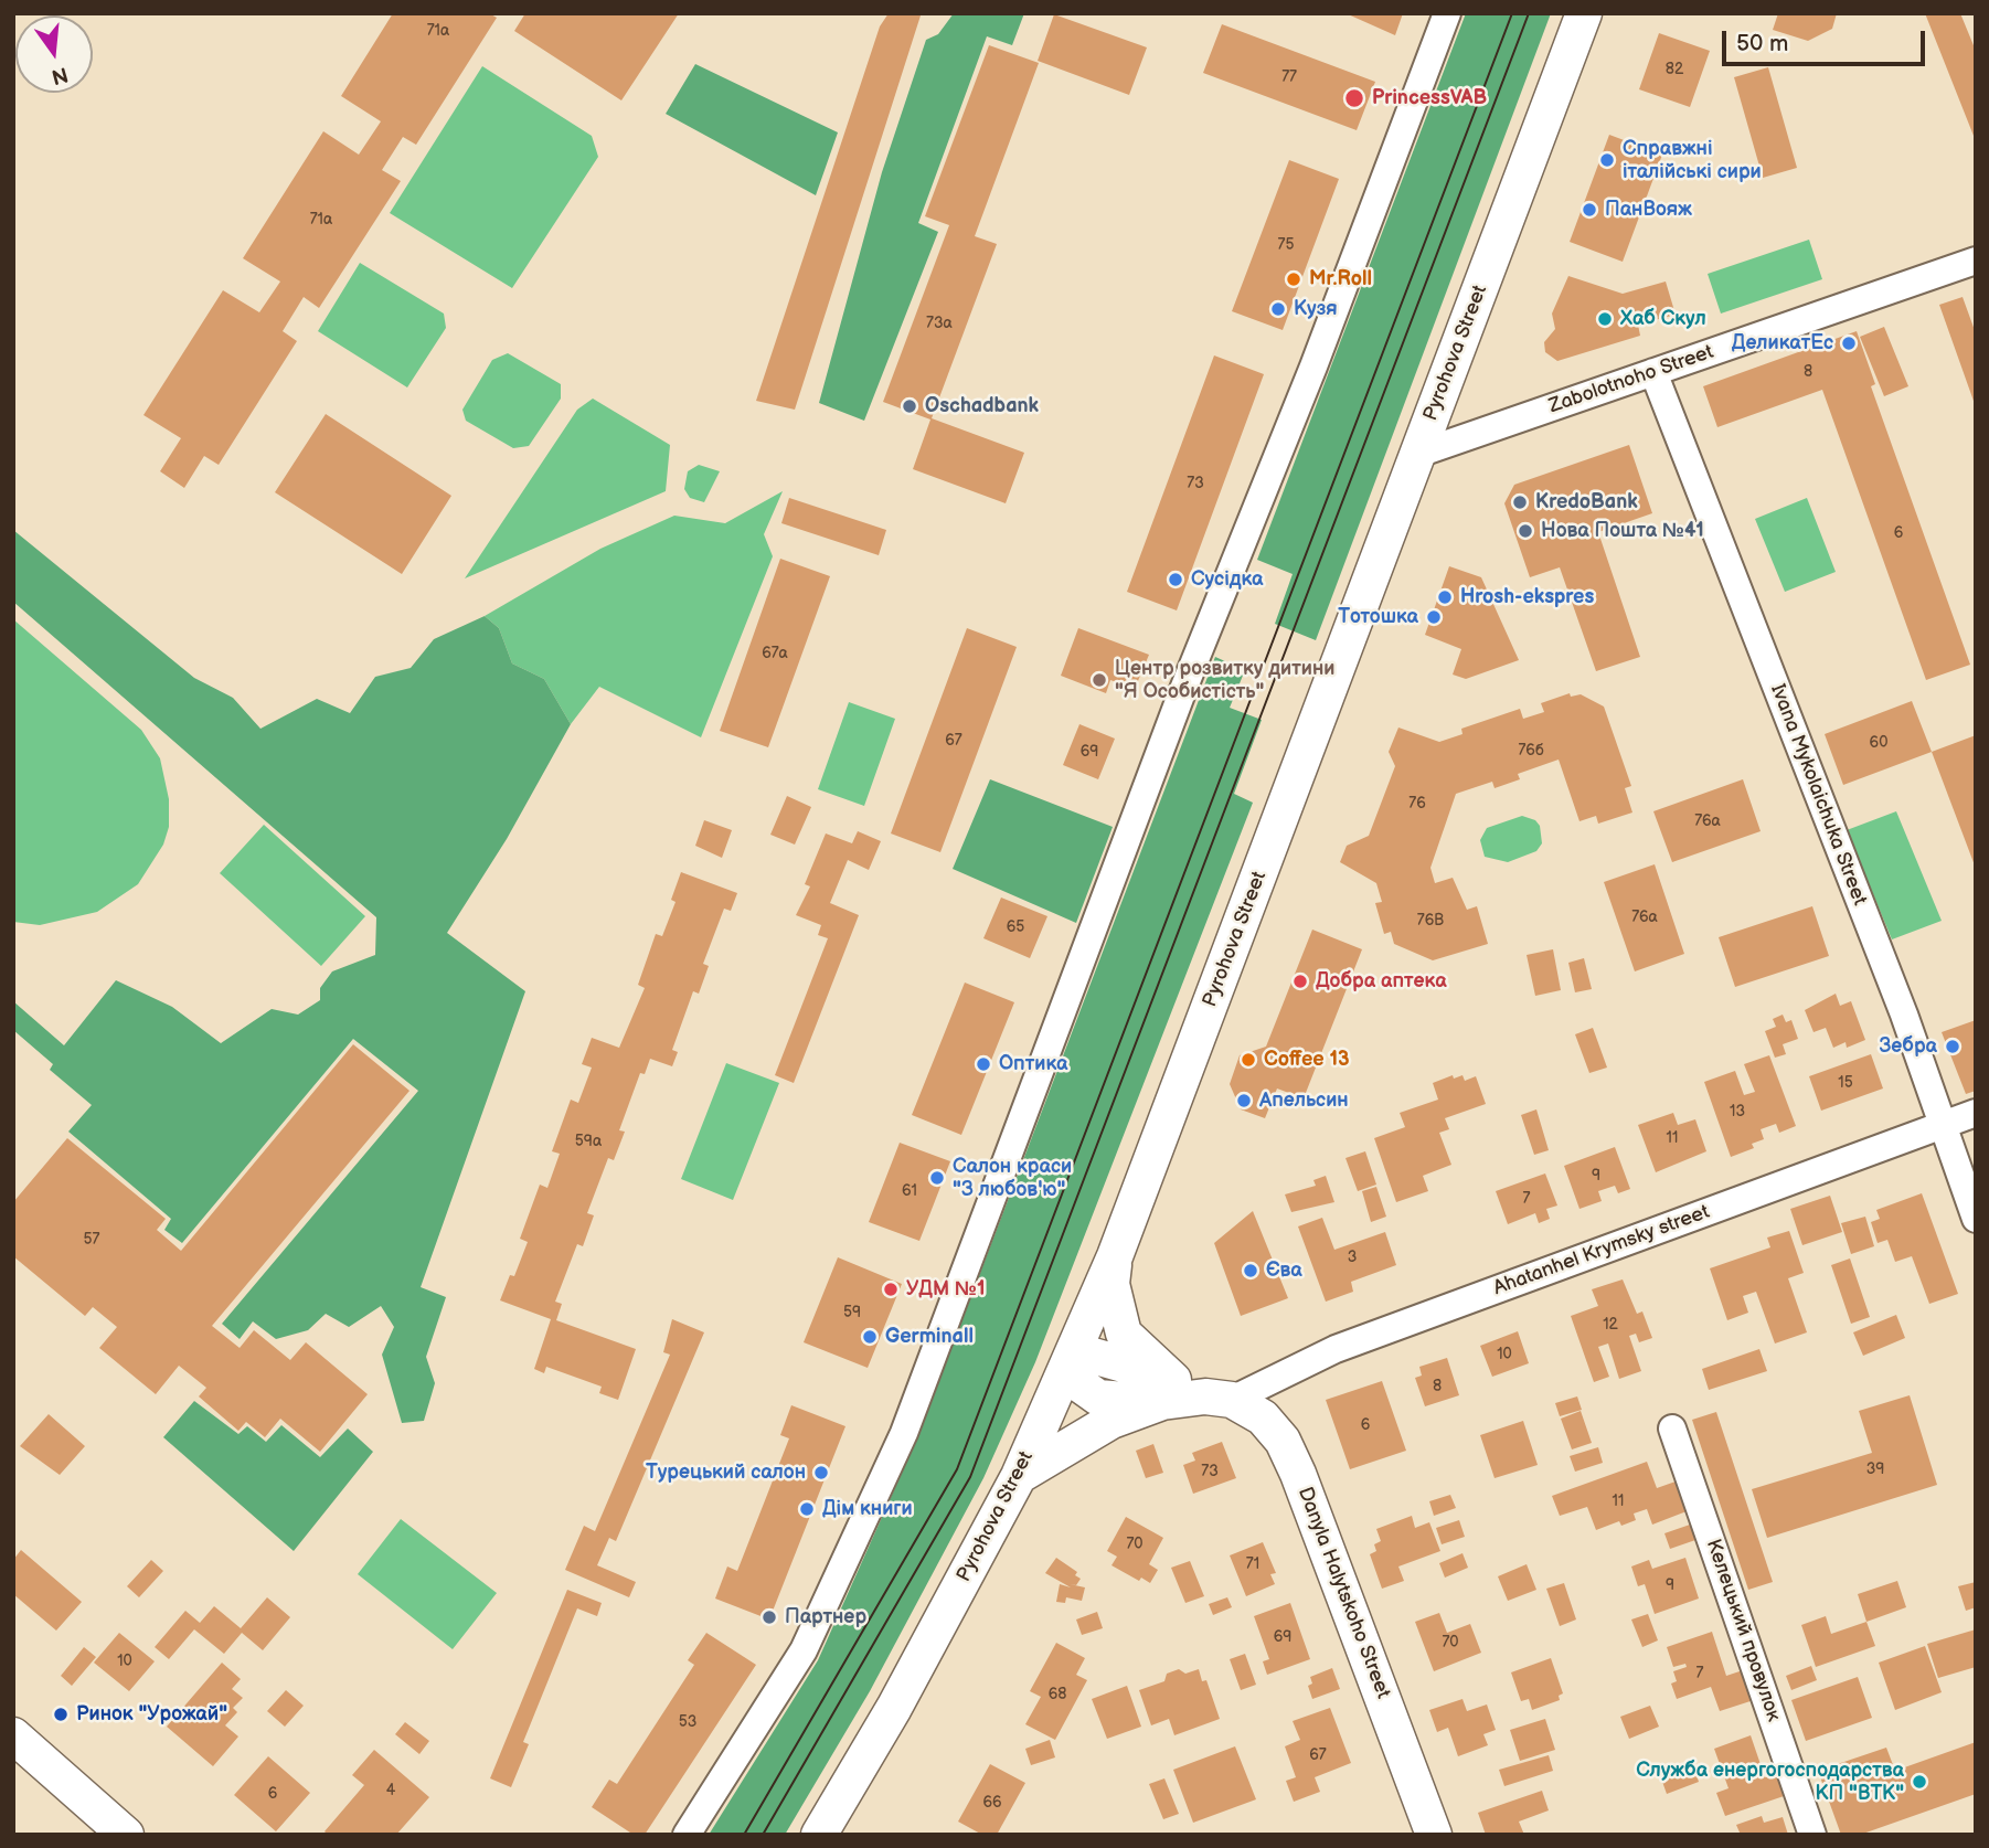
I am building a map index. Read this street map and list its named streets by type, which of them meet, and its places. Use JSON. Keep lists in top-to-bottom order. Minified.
{"streets":{"main road":["Pyrohova Street","Danyla Halytskoho Street"],"street":["Zabolotnoho Street","Ivana Mykolaichuka Street","Ahatanhel Krymsky street","Келецький провулок"]},"crossings":[["Pyrohova Street","Zabolotnoho Street"],["Pyrohova Street","Danyla Halytskoho Street"],["Zabolotnoho Street","Ivana Mykolaichuka Street"],["Ivana Mykolaichuka Street","Ahatanhel Krymsky street"],["Ahatanhel Krymsky street","Danyla Halytskoho Street"]],"places":["PrincessVAB","Справжні італійські сири","ПанВояж","Mr.Roll","Кузя","Хаб Скул","ДеликатЕс","Oschadbank","KredoBank","Нова Пошта №41","Сусідка","Hrosh-ekspres","Тотошка","Центр розвитку дитини \"Я Особистість\"","Добра аптека","Зебра","Coffee 13","Оптика","Апельсин","Салон краси \"З любов'ю\"","Єва","УДМ №1","Germinall","Турецький салон","Дім книги","Партнер","Ринок \"Урожай\"","Служба енергогосподарства КП \"ВТК\""],"house_numbers":["71а","82","77","71а","75","73а","8","73","6","67а","67","60","76б","69","76","76а","76а","76В","65","15","13","11","59а","9","61","7","57","3","59","12","10","8","6","39","73","11","70","71","9","69","70","10","7","68","53","67","4","6","66"],"scale_bar":"50 m","north":"bottom"}
